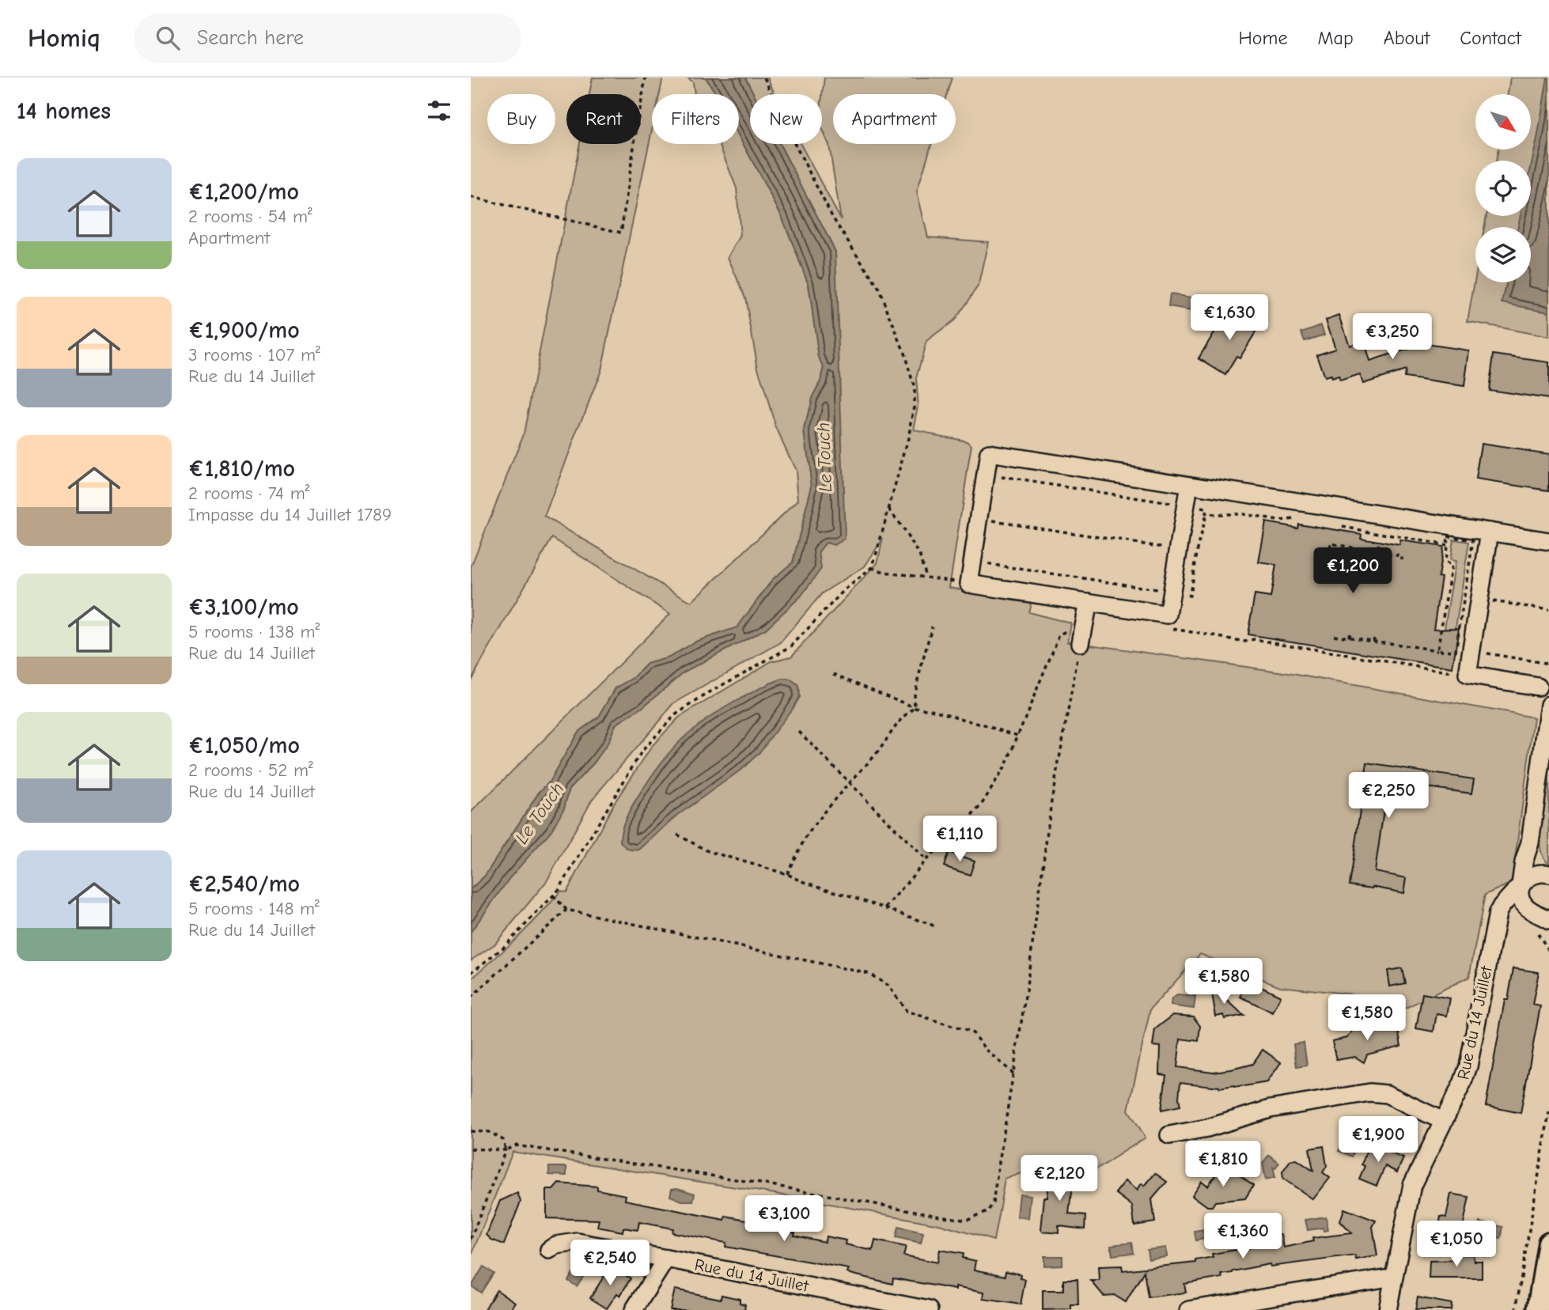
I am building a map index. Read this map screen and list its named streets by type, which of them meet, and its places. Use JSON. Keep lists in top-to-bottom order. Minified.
{"streets":{"street":["Rue du 14 Juillet"]},"water":["Le Touch"],"north":"bottom right","page":{"header":"Homiq","search":"Search here","nav":["Home","Map","About","Contact"],"heading":"14 homes","chip":["Buy","Rent","Filters","New","Apartment"],"list":[{"name":"€1,200/mo","note":"2 rooms · 54 m² · Apartment"},{"name":"€1,900/mo","note":"3 rooms · 107 m² · Rue du 14 Juillet"},{"name":"€1,810/mo","note":"2 rooms · 74 m² · Impasse du 14 Juillet 1789"},{"name":"€3,100/mo","note":"5 rooms · 138 m² · Rue du 14 Juillet"},{"name":"€1,050/mo","note":"2 rooms · 52 m² · Rue du 14 Juillet"},{"name":"€2,540/mo","note":"5 rooms · 148 m² · Rue du 14 Juillet"}],"price":["€1,630","€3,250","€1,200","€2,250","€1,110","€1,580","€1,580","€1,900","€1,810","€2,120","€3,100","€1,360","€1,050","€2,540"]}}
